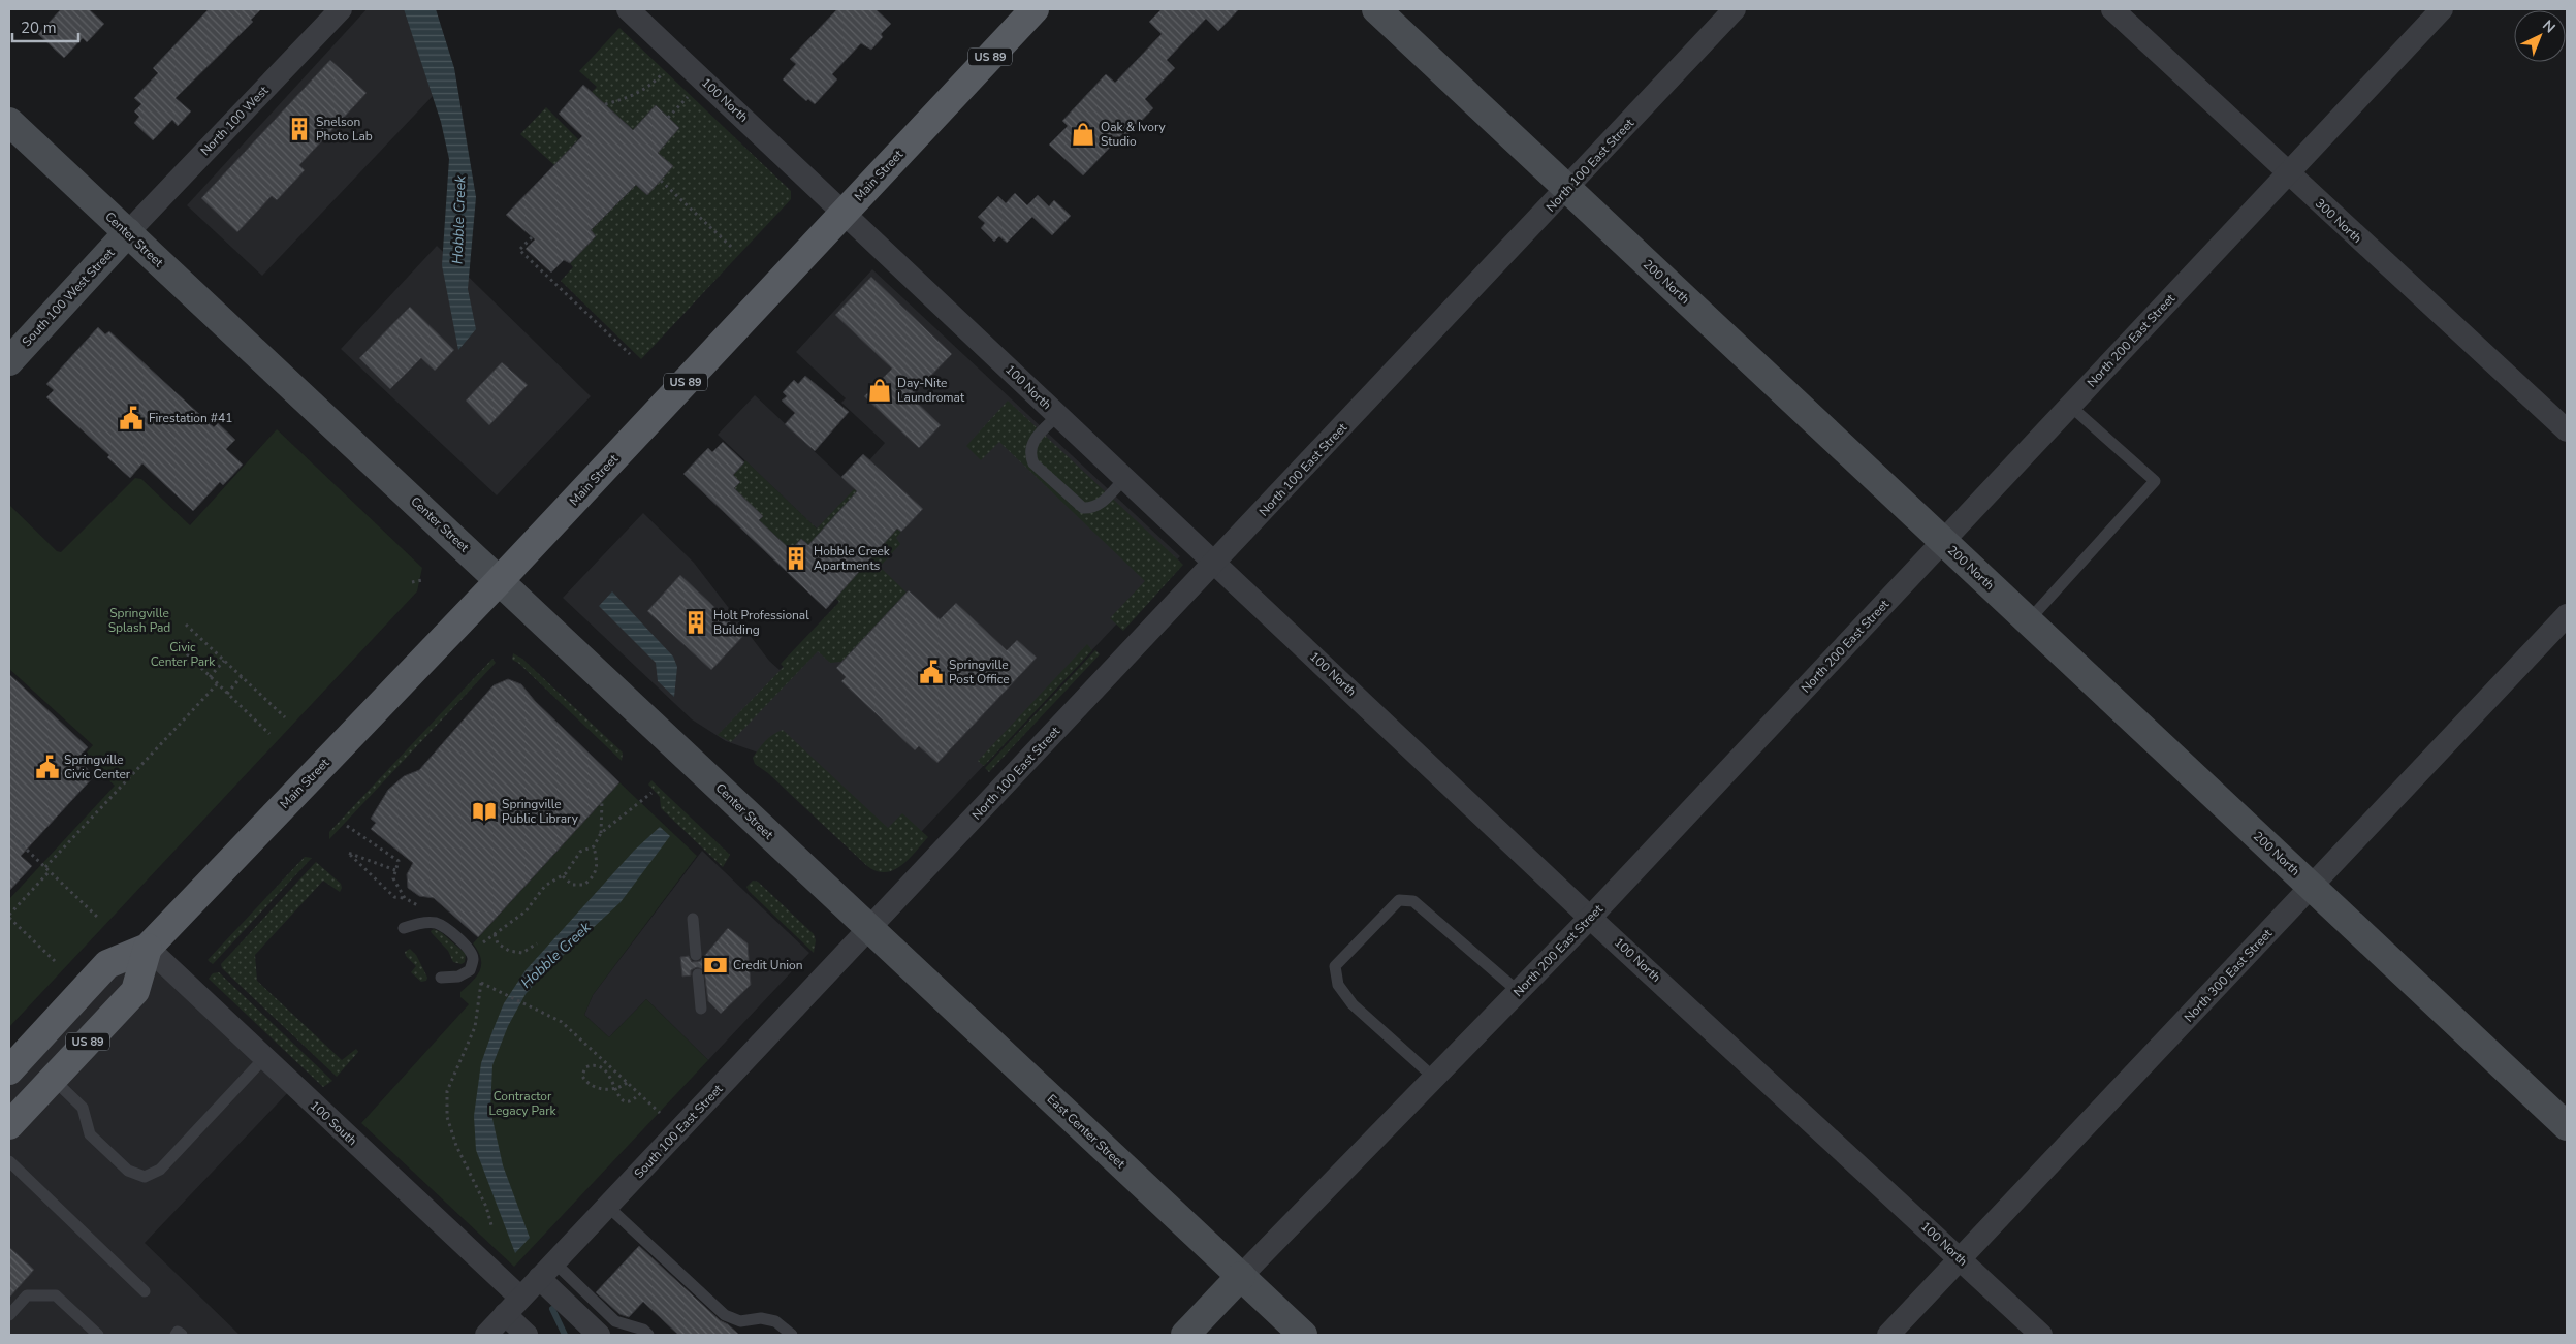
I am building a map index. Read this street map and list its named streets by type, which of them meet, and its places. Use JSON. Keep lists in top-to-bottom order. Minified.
{"streets":{"main road":["US 89","Main Street"],"street":["100 North","North 100 West","North 100 East Street","300 North","Center Street","200 North","South 100 West Street","North 200 East Street","North 300 East Street","100 South","South 100 East Street","East Center Street"]},"crossings":[["100 North","North 100 East Street"],["100 North","Main Street"],["100 North","North 200 East Street"],["100 North","North 300 East Street"],["North 100 West","Center Street"],["North 100 West","South 100 West Street"],["North 100 East Street","Center Street"],["North 100 East Street","200 North"],["North 100 East Street","South 100 East Street"],["North 100 East Street","East Center Street"],["Main Street","Center Street"],["Main Street","100 South"],["300 North","North 200 East Street"],["Center Street","South 100 West Street"],["Center Street","South 100 East Street"],["Center Street","East Center Street"],["200 North","North 200 East Street"],["200 North","North 300 East Street"],["North 200 East Street","East Center Street"],["100 South","South 100 East Street"],["South 100 East Street","East Center Street"]],"water":["Hobble Creek"],"parks":["Springville Splash Pad","Civic Center Park","Contractor Legacy Park"],"places":{"building":["Snelson Photo Lab","Hobble Creek Apartments","Holt Professional Building"],"shop":["Oak & Ivory Studio","Day-Nite Laundromat"],"public building":["Firestation #41","Springville Post Office","Springville Civic Center"],"library":["Springville Public Library"],"bank":["Credit Union"]},"scale_bar":"20 m","north":"top right"}
